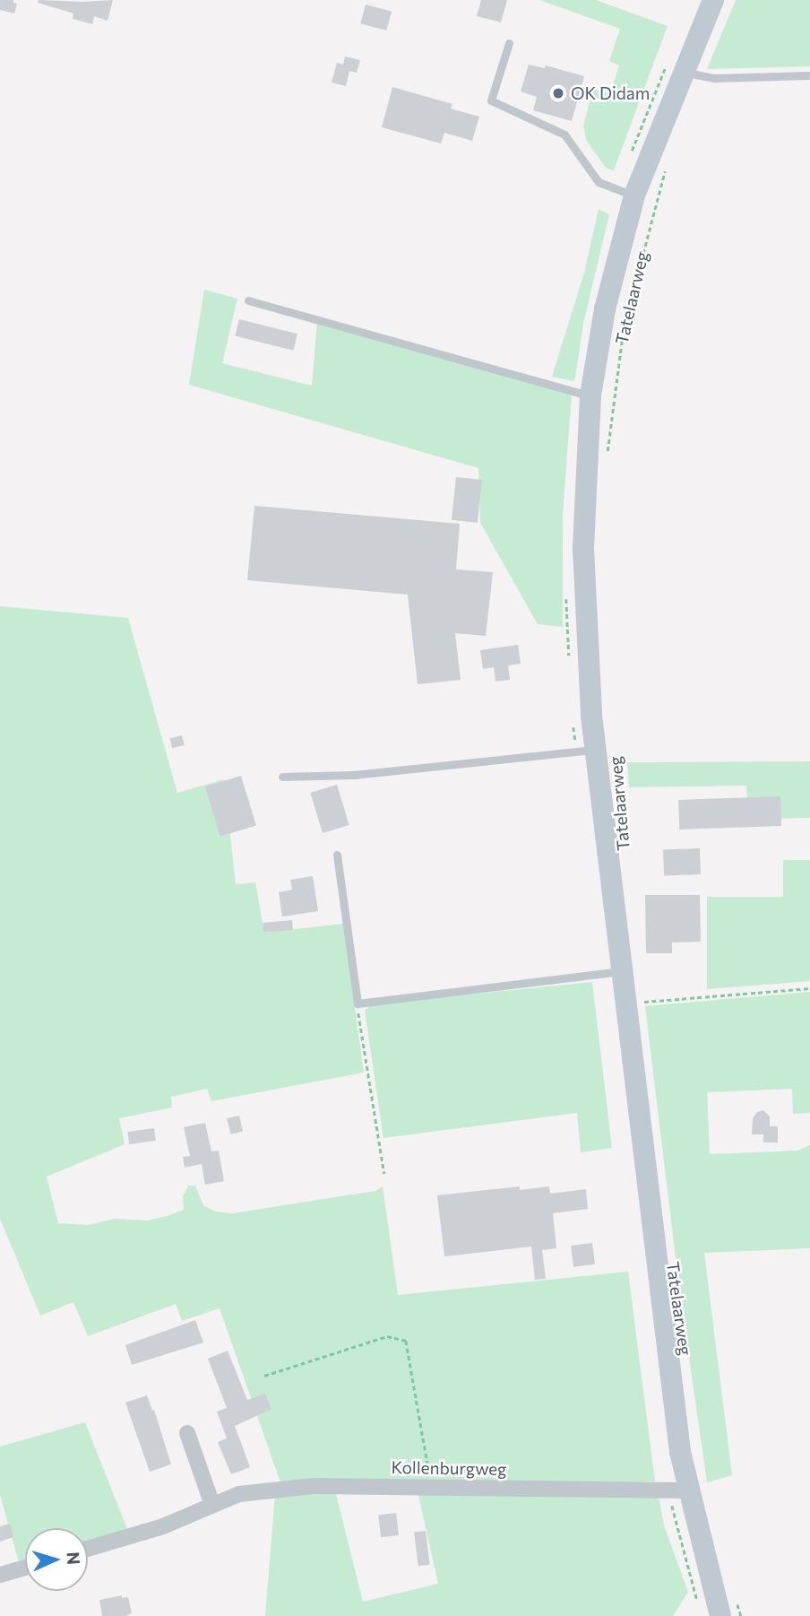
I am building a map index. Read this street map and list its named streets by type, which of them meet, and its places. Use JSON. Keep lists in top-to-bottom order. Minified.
{"streets":{"main road":["Tatelaarweg"],"street":["Kollenburgweg"]},"crossings":[["Tatelaarweg","Kollenburgweg"]],"places":["OK Didam"],"north":"right"}
